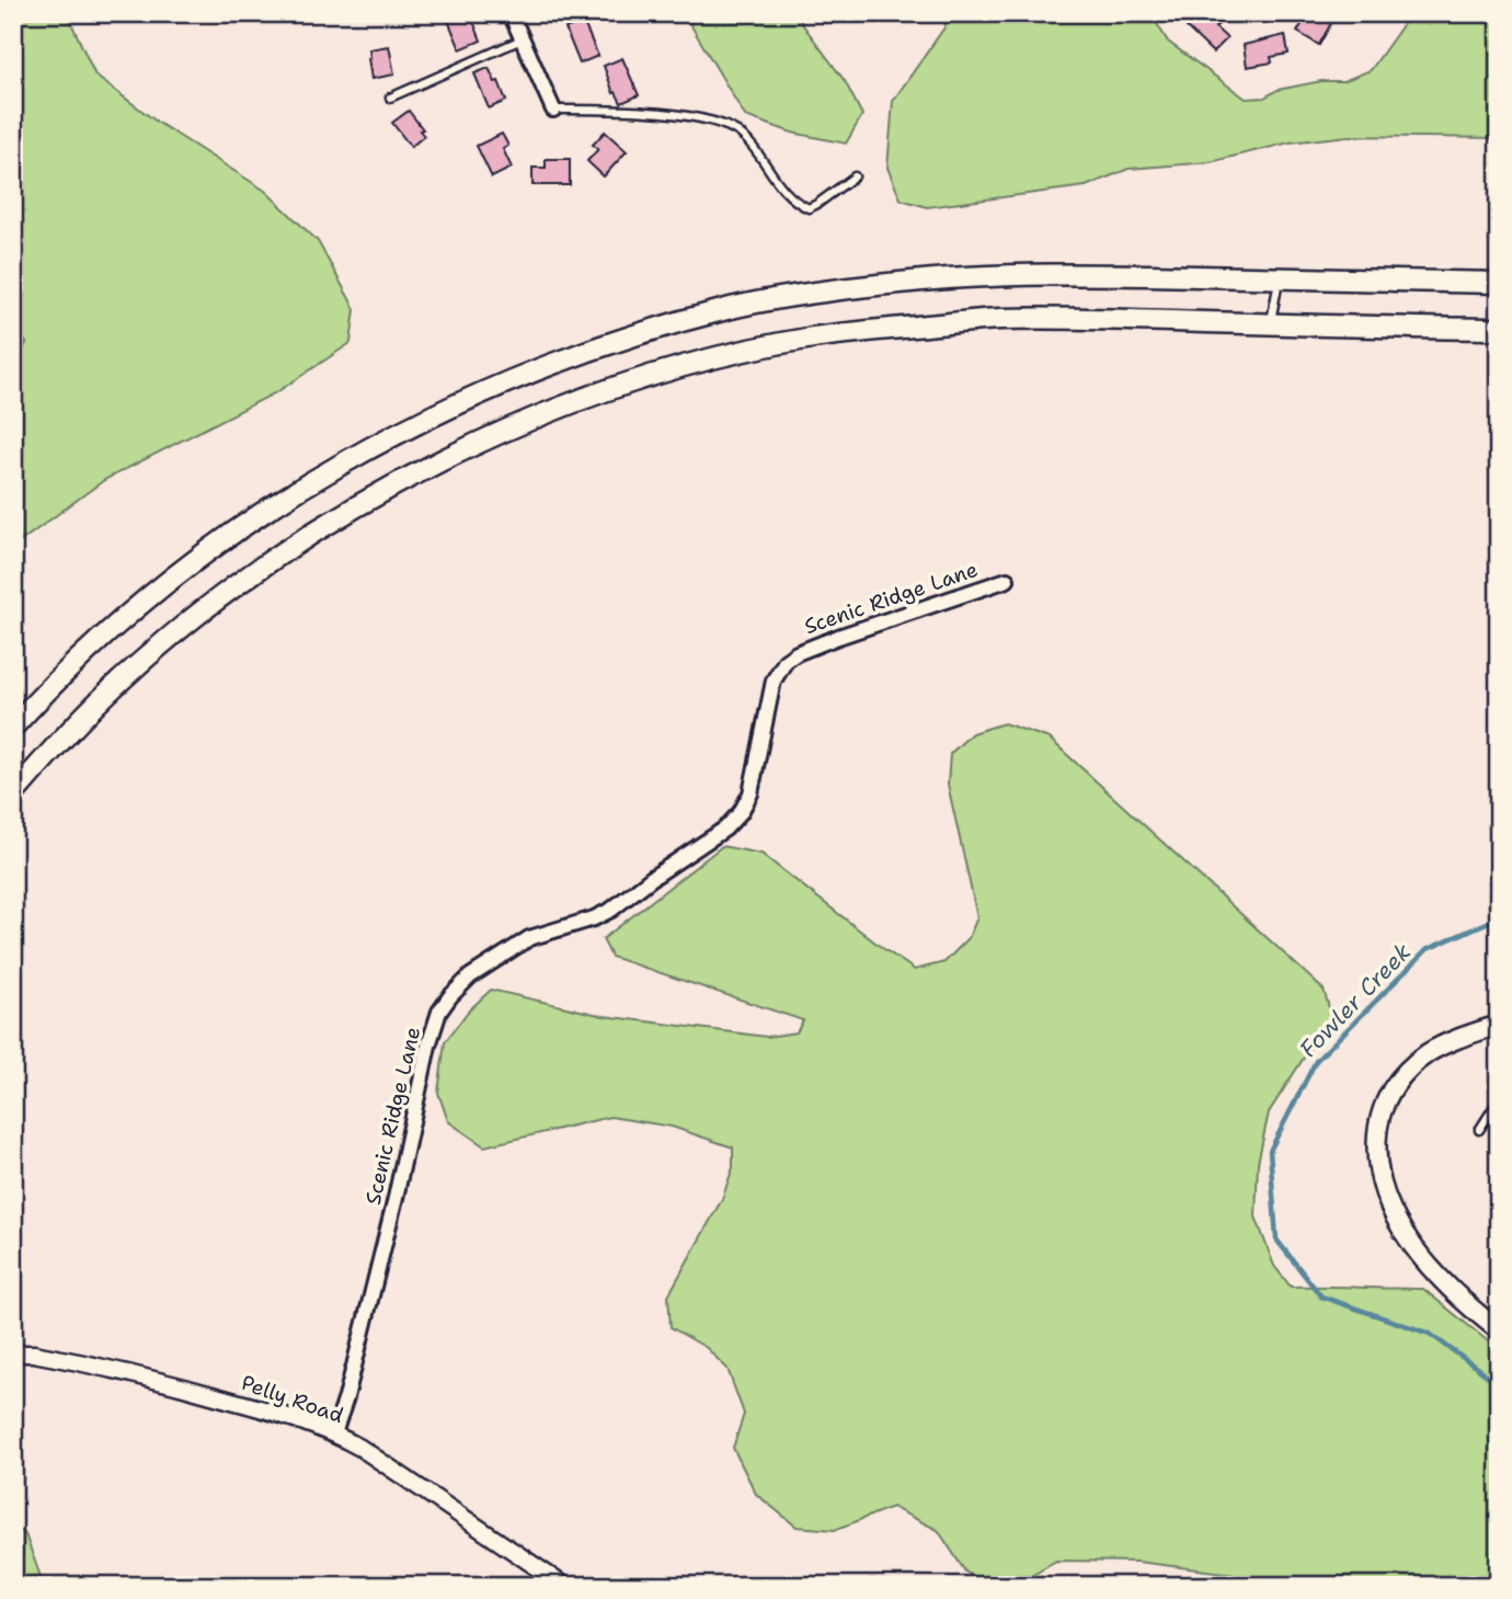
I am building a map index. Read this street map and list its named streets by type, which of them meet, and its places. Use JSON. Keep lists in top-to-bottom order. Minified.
{"streets":{"street":["Scenic Ridge Lane","Pelly Road"]},"crossings":[["Scenic Ridge Lane","Pelly Road"]],"water":["Fowler Creek"]}
